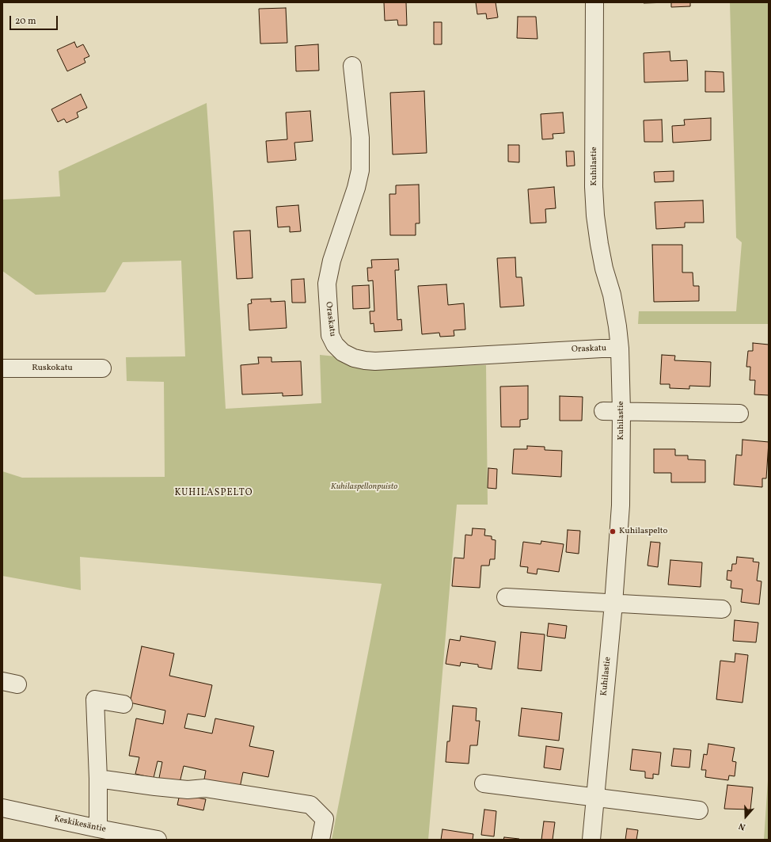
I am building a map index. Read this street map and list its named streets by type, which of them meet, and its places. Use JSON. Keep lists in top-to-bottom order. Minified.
{"streets":{"street":["Kuhilastie","Oraskatu","Ruskokatu","Keskikesäntie"]},"crossings":[["Kuhilastie","Oraskatu"]],"districts":["KUHILASPELTO"],"parks":["Kuhilaspellonpuisto"],"places":["Kuhilaspelto"],"scale_bar":"20 m","north":"bottom"}
